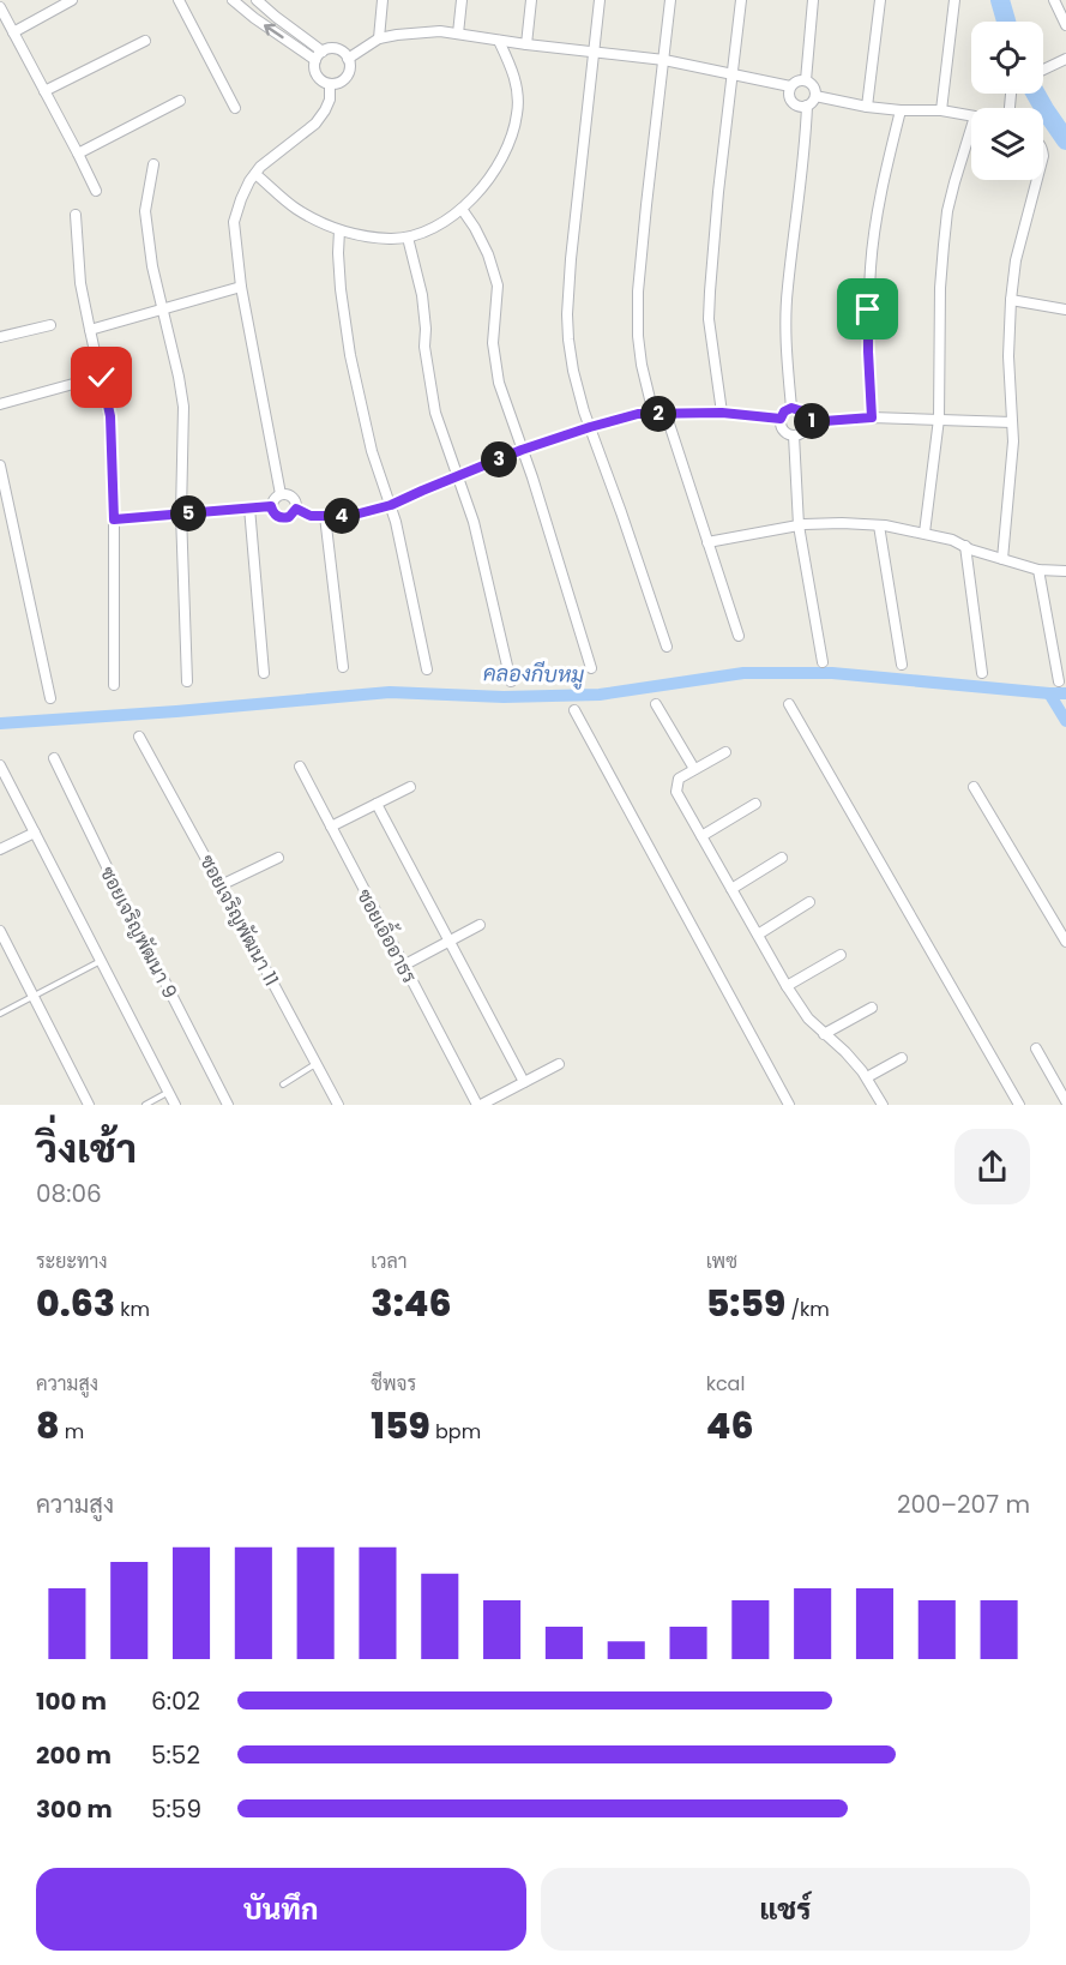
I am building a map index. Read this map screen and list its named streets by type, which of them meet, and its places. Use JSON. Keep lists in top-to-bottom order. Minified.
{"streets":{"street":["ซอยเจริญพัฒนา 11","ซอยเจริญพัฒนา 9","ซอยเอิ้ออาธร"]},"water":["คลองกีบหมู"],"page":{"pins":["2","1","3","5","4"],"heading":["วิ่งเช้า","08:06"],"stats":[["ระยะทาง","0.63 km"],["เวลา","3:46"],["เพซ","5:59 /km"],["ความสูง","8 m"],["ชีพจร","159 bpm"],["kcal","46"]],"chart":["ความสูง","200–207 m"],"list":[{"name":"100 m","note":"6:02"},{"name":"200 m","note":"5:52"},{"name":"300 m","note":"5:59"}],"buttons":["บันทึก","แชร์"]}}
